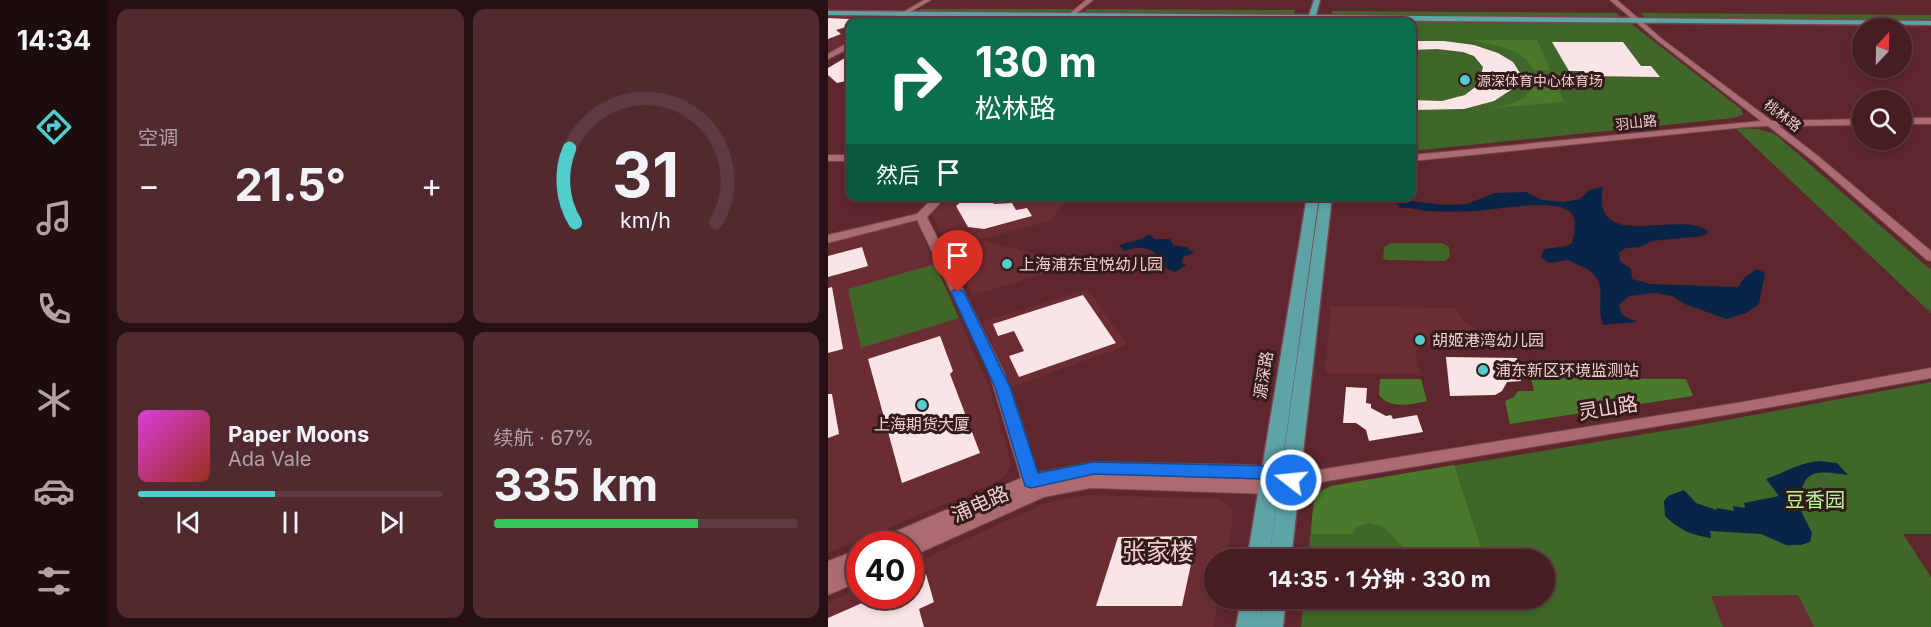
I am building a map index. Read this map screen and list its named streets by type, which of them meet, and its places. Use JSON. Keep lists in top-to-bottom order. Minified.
{"streets":{"main road":["源深路"],"street":["桃林路","羽山路","灵山路","浦电路"]},"crossings":[["桃林路","羽山路"],["源深路","浦电路"],["灵山路","浦电路"]],"districts":["张家楼"],"parks":["豆香园"],"places":["源深体育中心体育场","上海浦东宜悦幼儿园","胡姬港湾幼儿园","浦东新区环境监测站","上海期货大厦"],"north":"top","page":{"tabs":"14:34","tile":["空调",["续航 · 67%","335 km"]],"turn":["130 m","松林路"],"then":"然后","heat":["−","21.5°","+"],"song":["Paper Moons","Ada Vale"],"limit":"40","trip":"14:35 · 1 分钟 · 330 m","gauge":["31","km/h"]}}
